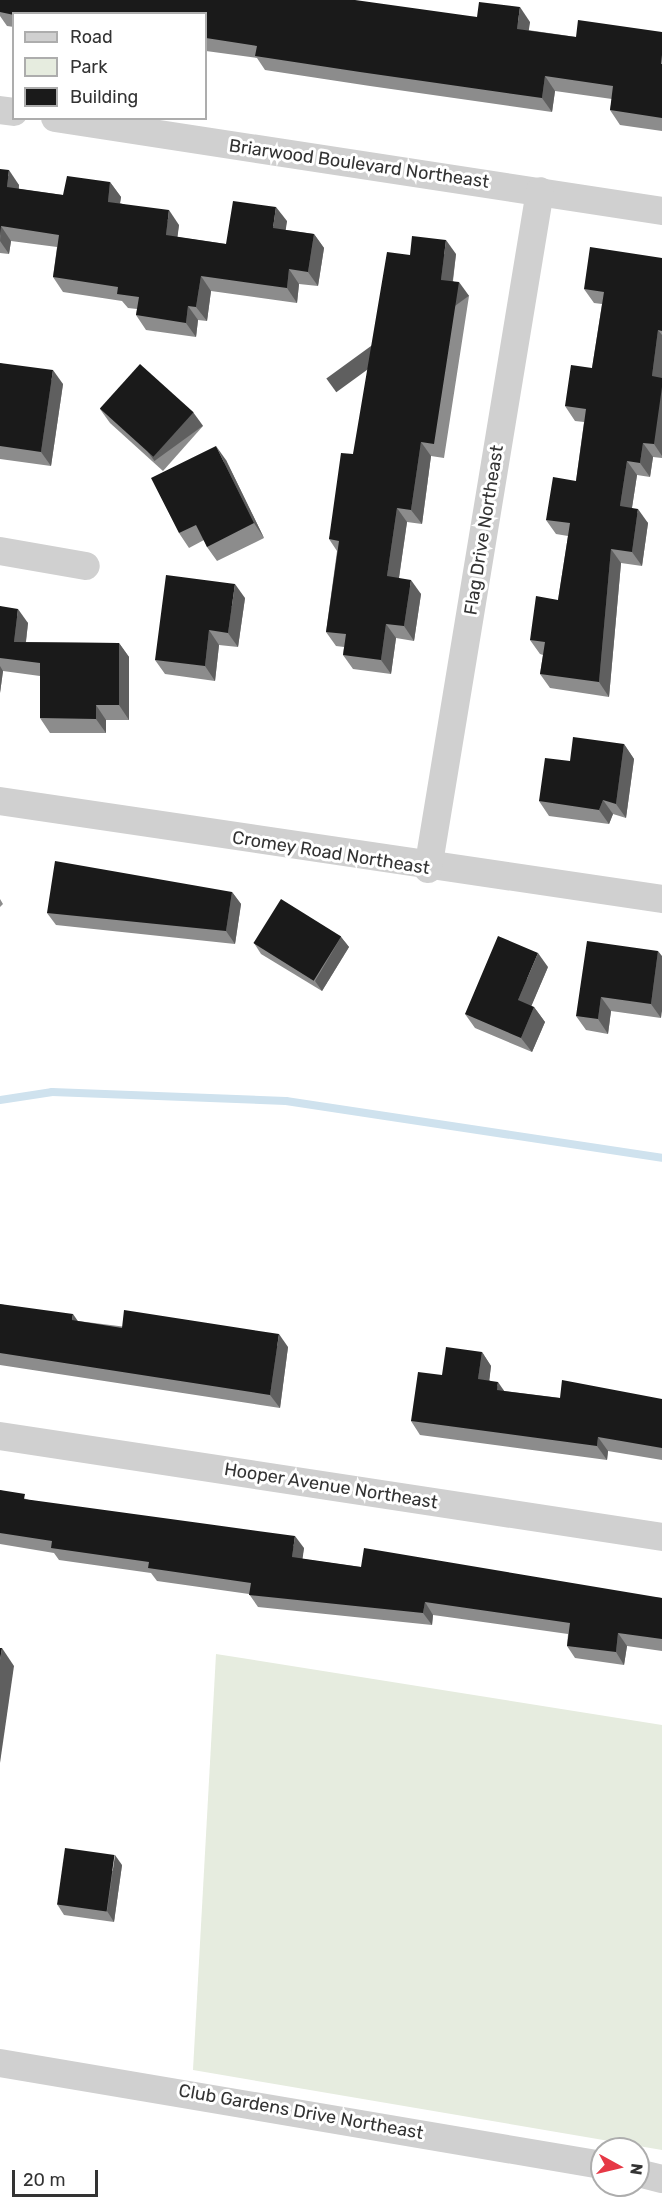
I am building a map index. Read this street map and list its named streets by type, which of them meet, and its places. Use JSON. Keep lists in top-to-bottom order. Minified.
{"streets":{"street":["Briarwood Boulevard Northeast","Flag Drive Northeast","Cromey Road Northeast","Hooper Avenue Northeast","Club Gardens Drive Northeast"]},"crossings":[["Briarwood Boulevard Northeast","Flag Drive Northeast"],["Flag Drive Northeast","Cromey Road Northeast"]],"legend":["Road","Park","Building"],"scale_bar":"20 m","north":"right"}
